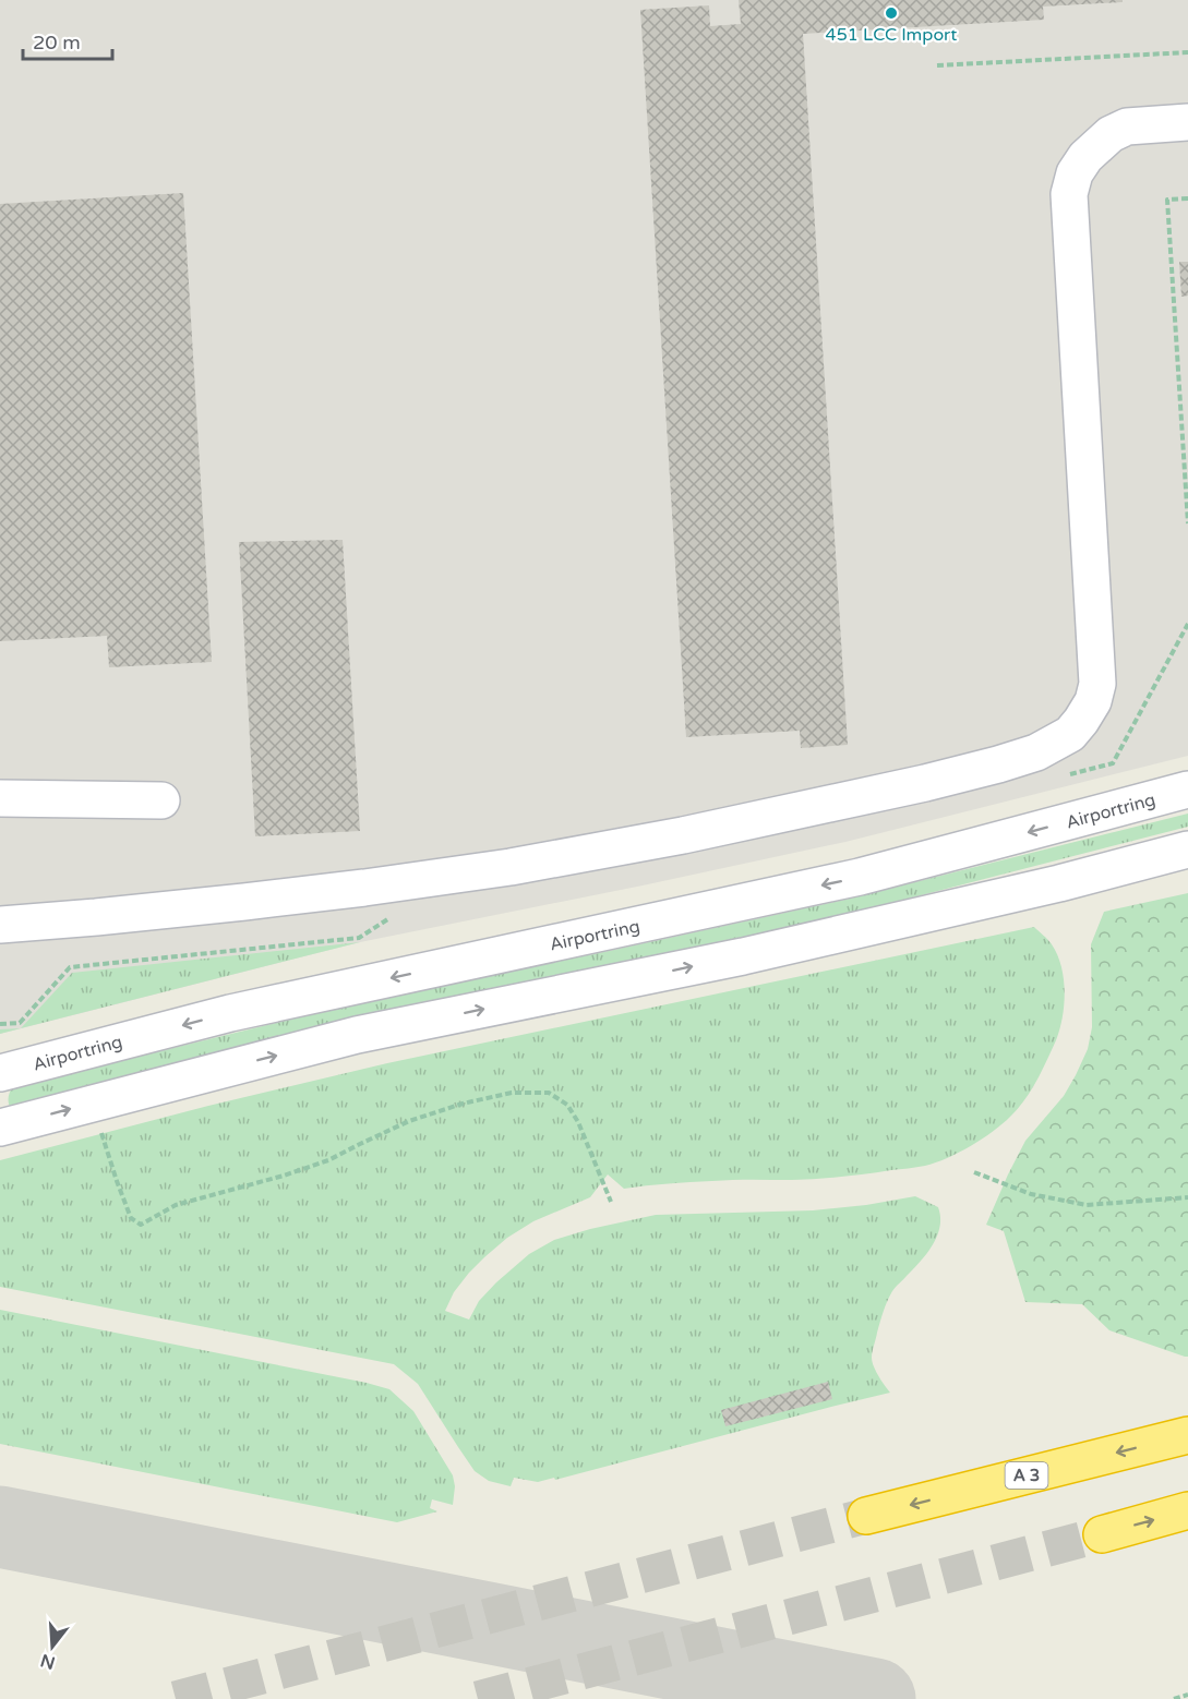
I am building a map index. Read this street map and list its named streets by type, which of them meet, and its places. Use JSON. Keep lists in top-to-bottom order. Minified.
{"streets":{"highway":["A 3"],"street":["Airportring"]},"places":["451 LCC Import"],"scale_bar":"20 m","north":"bottom"}
